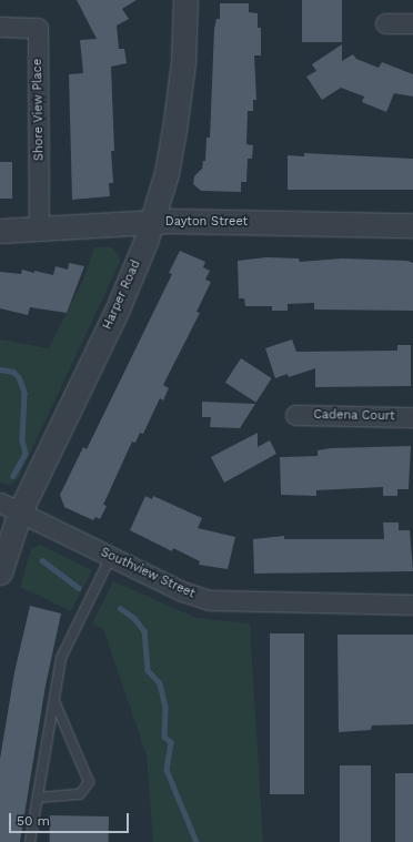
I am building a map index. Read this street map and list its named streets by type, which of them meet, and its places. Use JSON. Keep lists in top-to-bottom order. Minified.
{"streets":{"street":["Shore View Place","Dayton Street","Harper Road","Cadena Court","Southview Street"]},"crossings":[["Shore View Place","Dayton Street"],["Dayton Street","Harper Road"],["Harper Road","Southview Street"]],"scale_bar":"50 m"}
